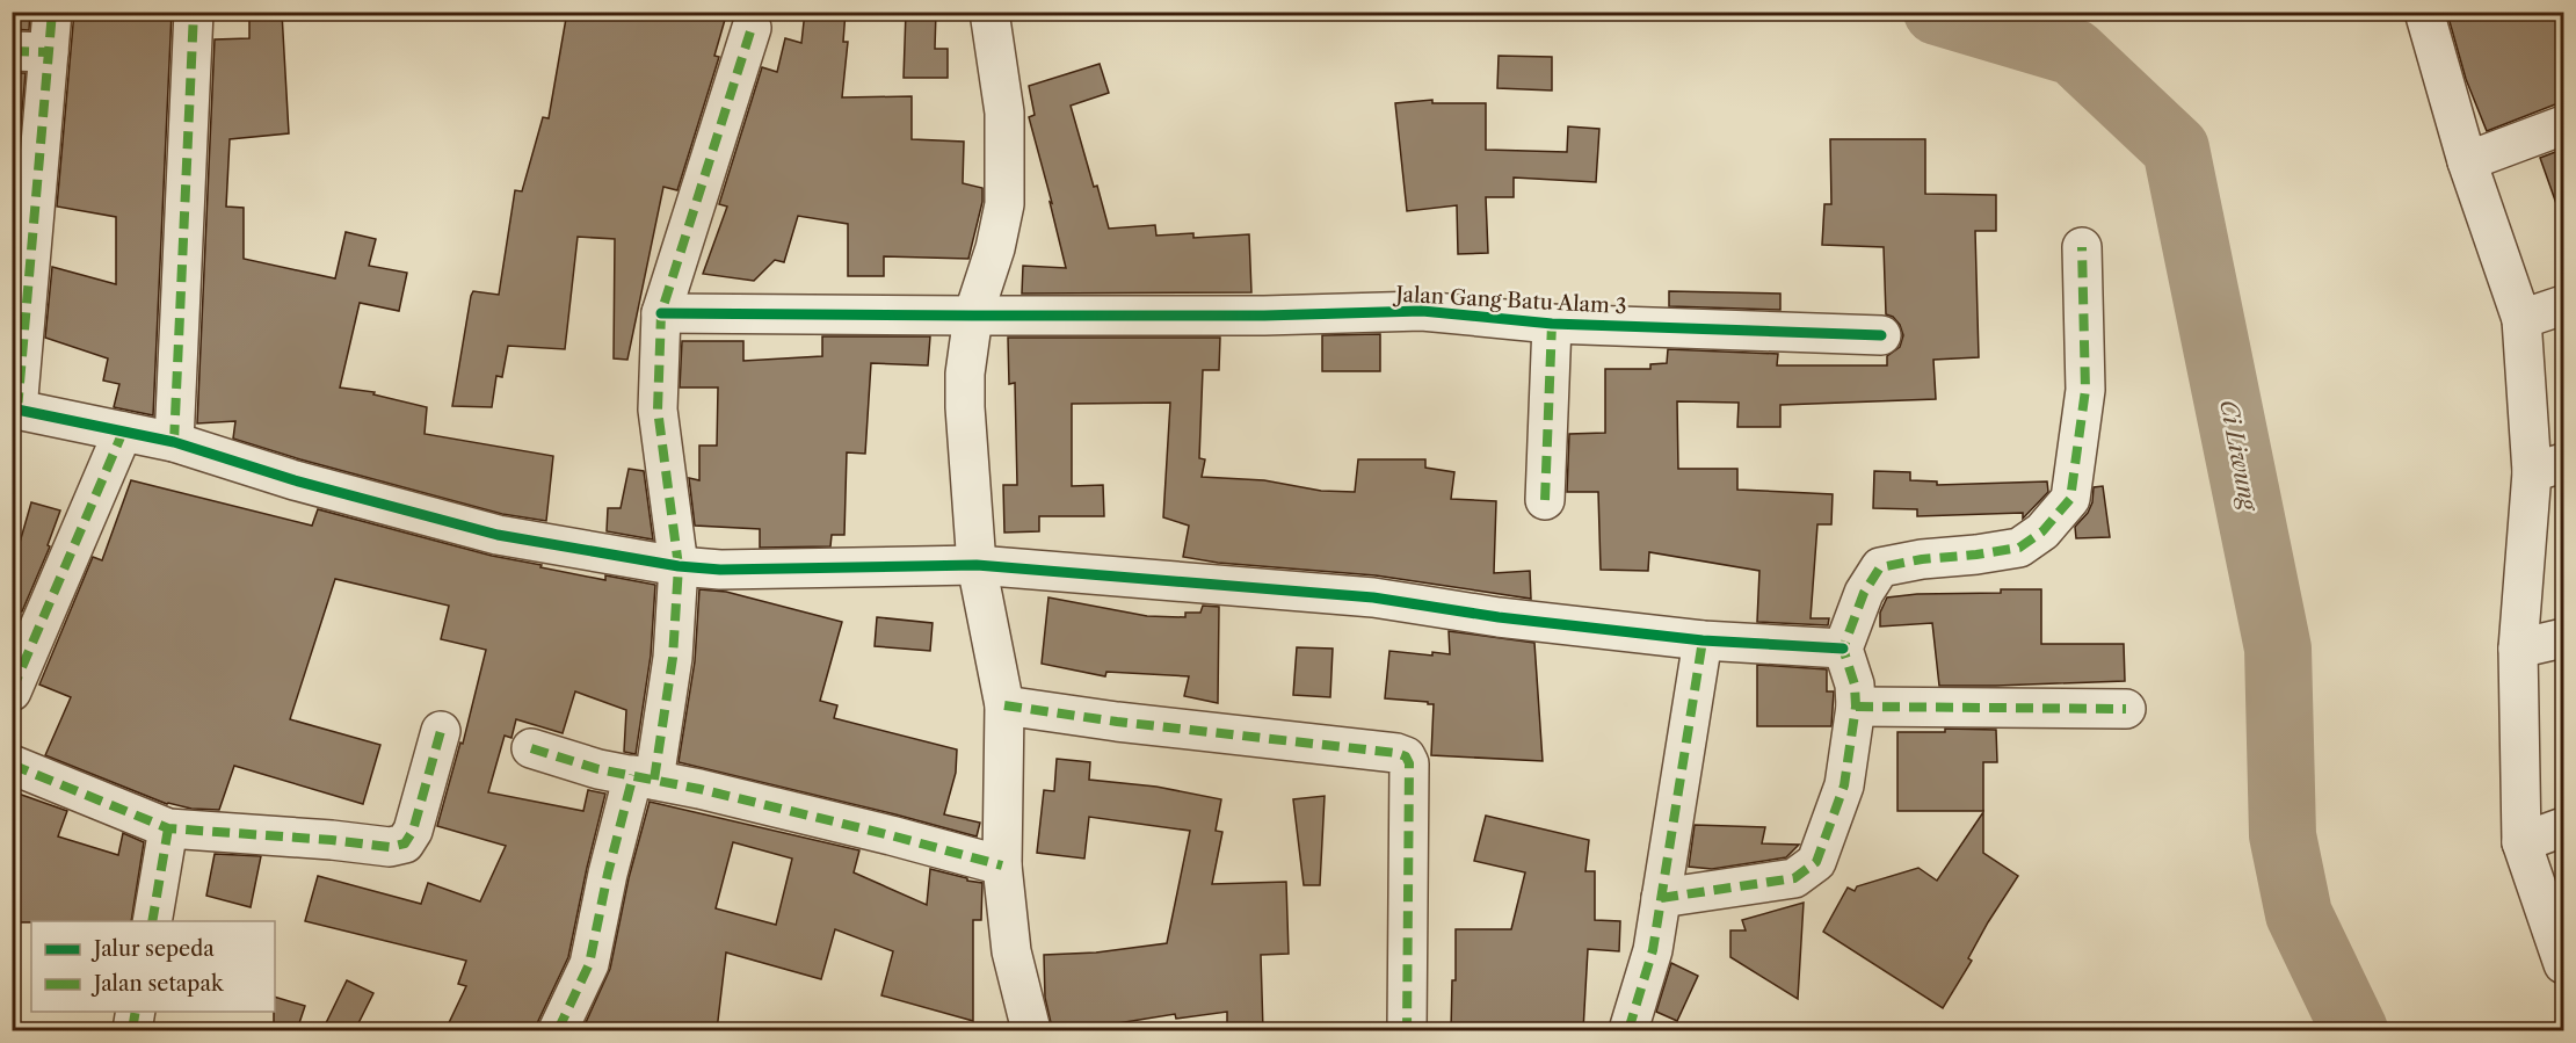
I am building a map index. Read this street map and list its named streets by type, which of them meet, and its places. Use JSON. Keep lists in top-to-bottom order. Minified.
{"streets":{"street":["Jalan Gang Batu Alam 3"]},"water":["Ci Liwung"],"legend":["Jalur sepeda","Jalan setapak"]}
